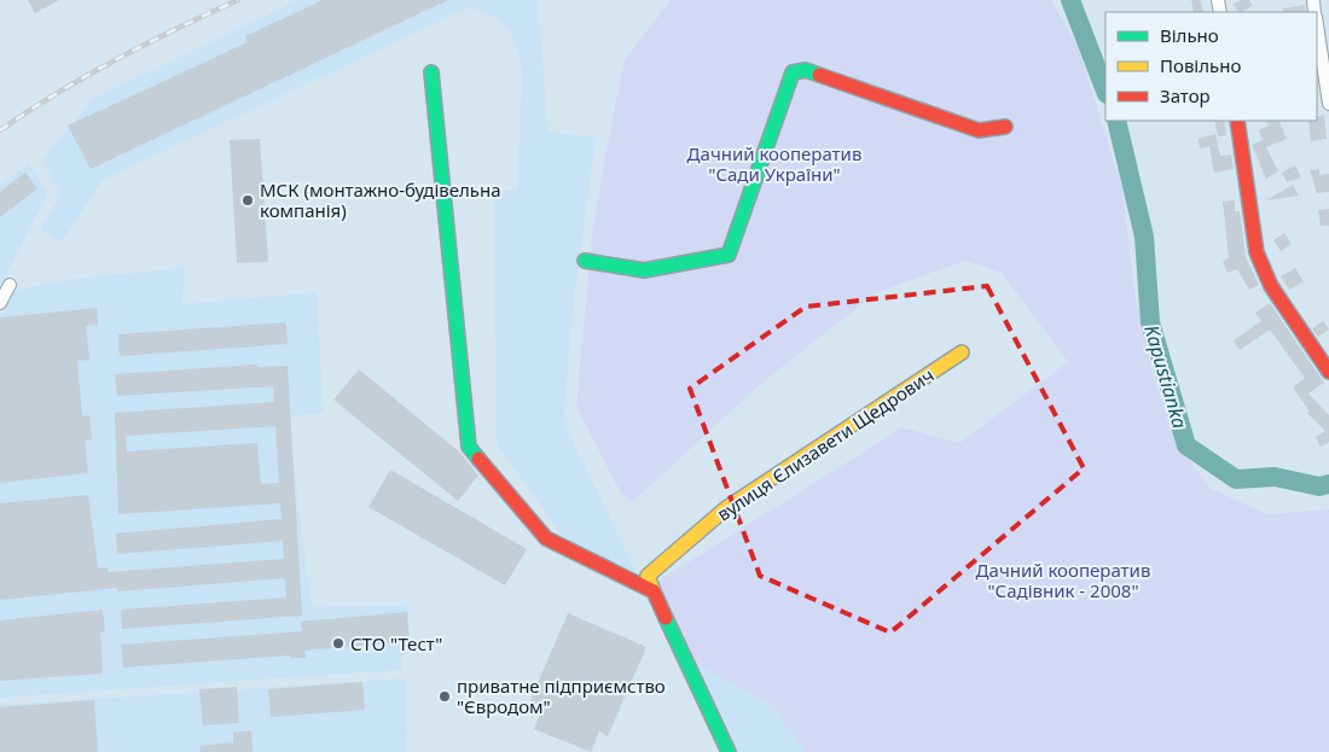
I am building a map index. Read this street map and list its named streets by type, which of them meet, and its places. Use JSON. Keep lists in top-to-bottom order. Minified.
{"streets":{"street":["вулиця Єлизавети Щедрович"]},"water":["Kapustianka"],"parks":["Дачний кооператив \"Сади України\"","Дачний кооператив \"Садівник - 2008\""],"places":["МСК (монтажно-будівельна компанія)","СТО \"Тест\"","приватне підприємство \"Євродом\""],"legend":["Вільно","Повільно","Затор"]}
